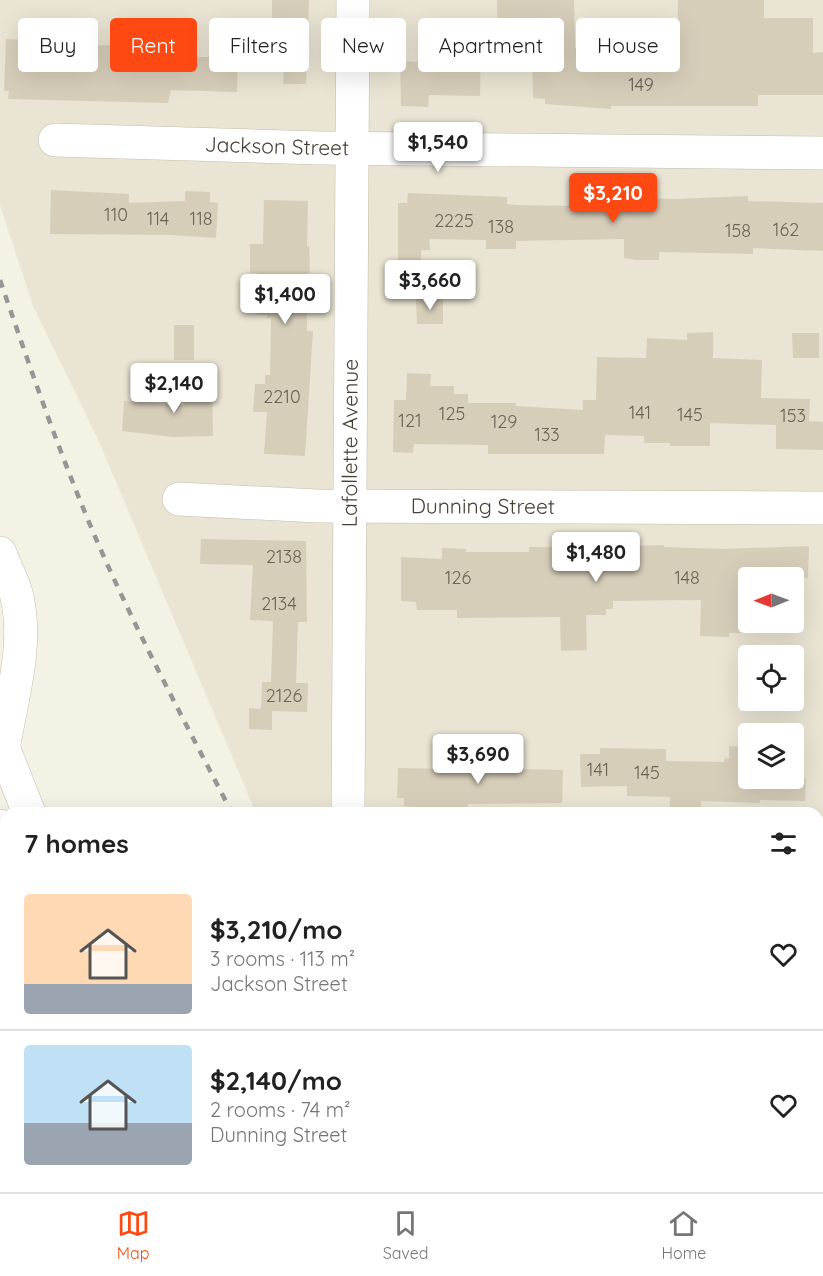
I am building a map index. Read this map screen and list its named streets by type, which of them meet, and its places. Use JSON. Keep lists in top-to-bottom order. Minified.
{"streets":{"street":["Jackson Street","Lafollette Avenue","Dunning Street"]},"crossings":[["Jackson Street","Lafollette Avenue"],["Lafollette Avenue","Dunning Street"]],"house_numbers":["149","110","114","118","2225","138","162","158","2210","141","125","145","153","121","129","133","2138","126","148","2134","2126","141","145"],"north":"left","page":{"chip":["Buy","Rent","Filters","New","Apartment","House"],"price":["$1,540","$3,210","$3,660","$1,400","$2,140","$1,480","$3,690"],"heading":"7 homes","list":[{"name":"$3,210/mo","note":"3 rooms · 113 m² · Jackson Street"},{"name":"$2,140/mo","note":"2 rooms · 74 m² · Dunning Street"}],"tabs":["Map","Saved","Home"]}}
